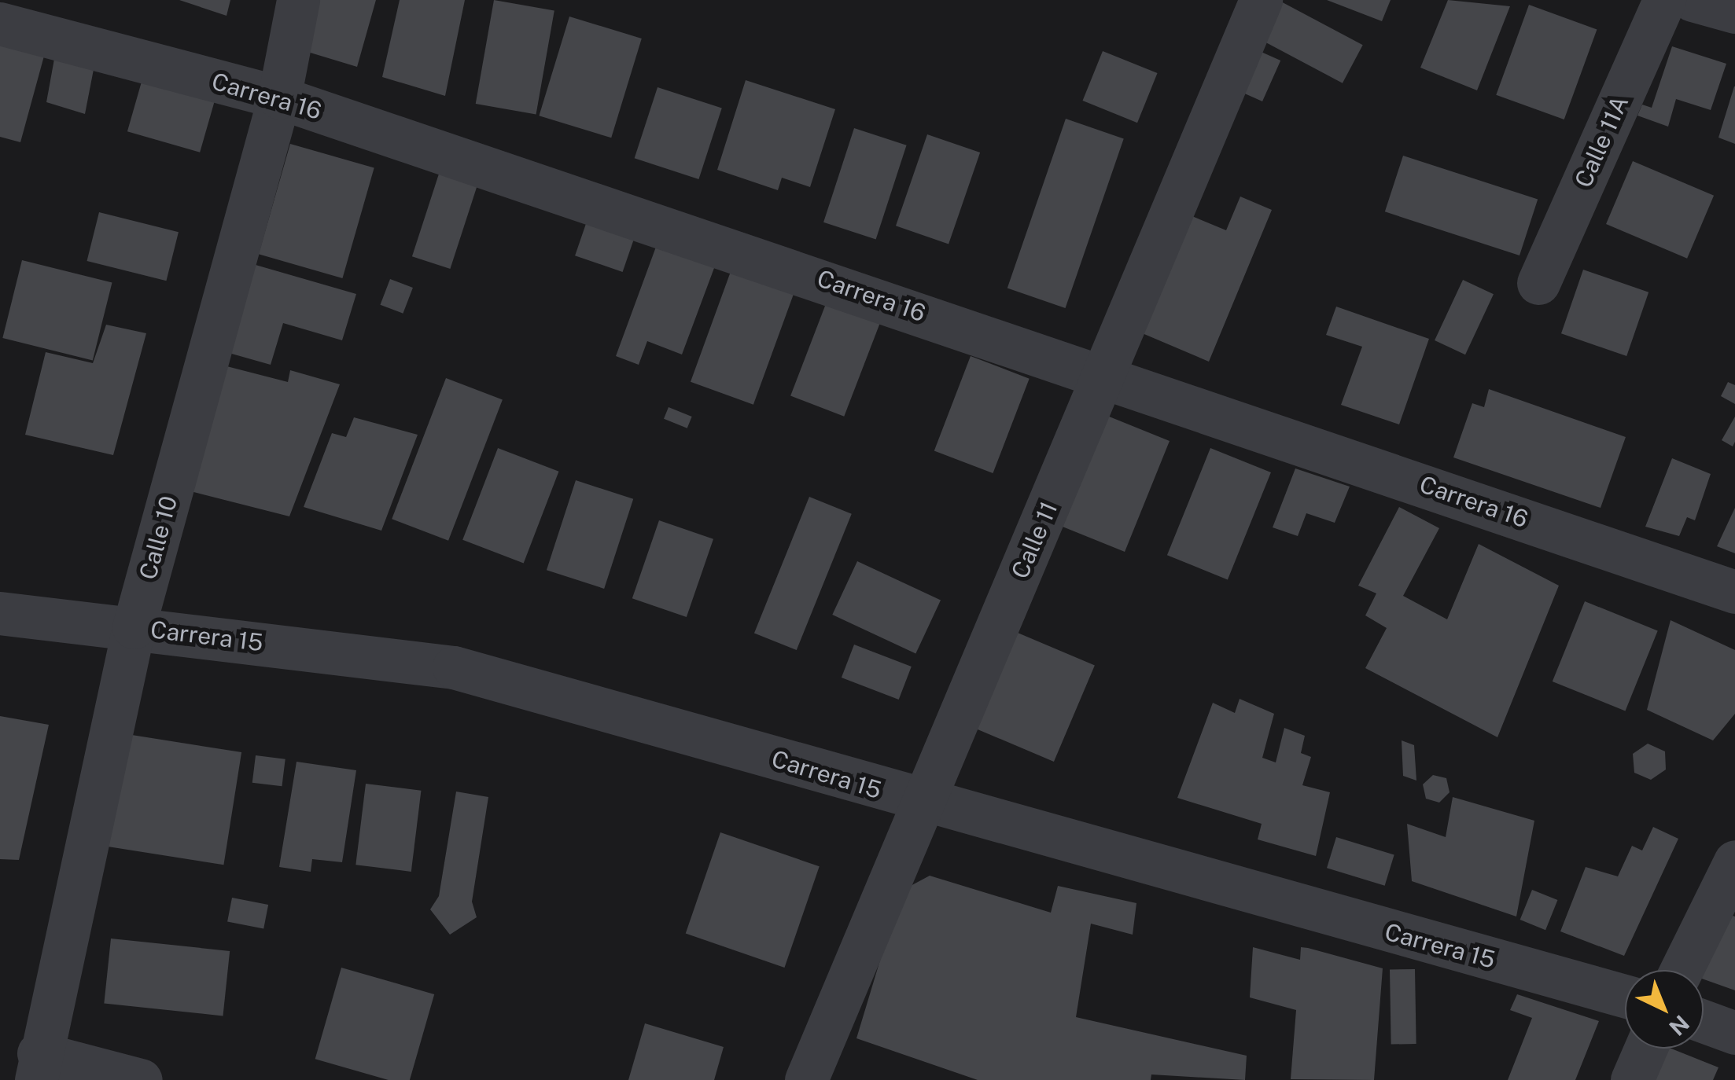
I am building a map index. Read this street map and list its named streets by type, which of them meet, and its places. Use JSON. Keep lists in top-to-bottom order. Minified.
{"streets":{"street":["Carrera 16","Calle 11A","Calle 10","Calle 11","Carrera 15"]},"crossings":[["Carrera 16","Calle 10"],["Carrera 16","Calle 11"],["Calle 10","Carrera 15"],["Calle 11","Carrera 15"]],"north":"bottom right"}
